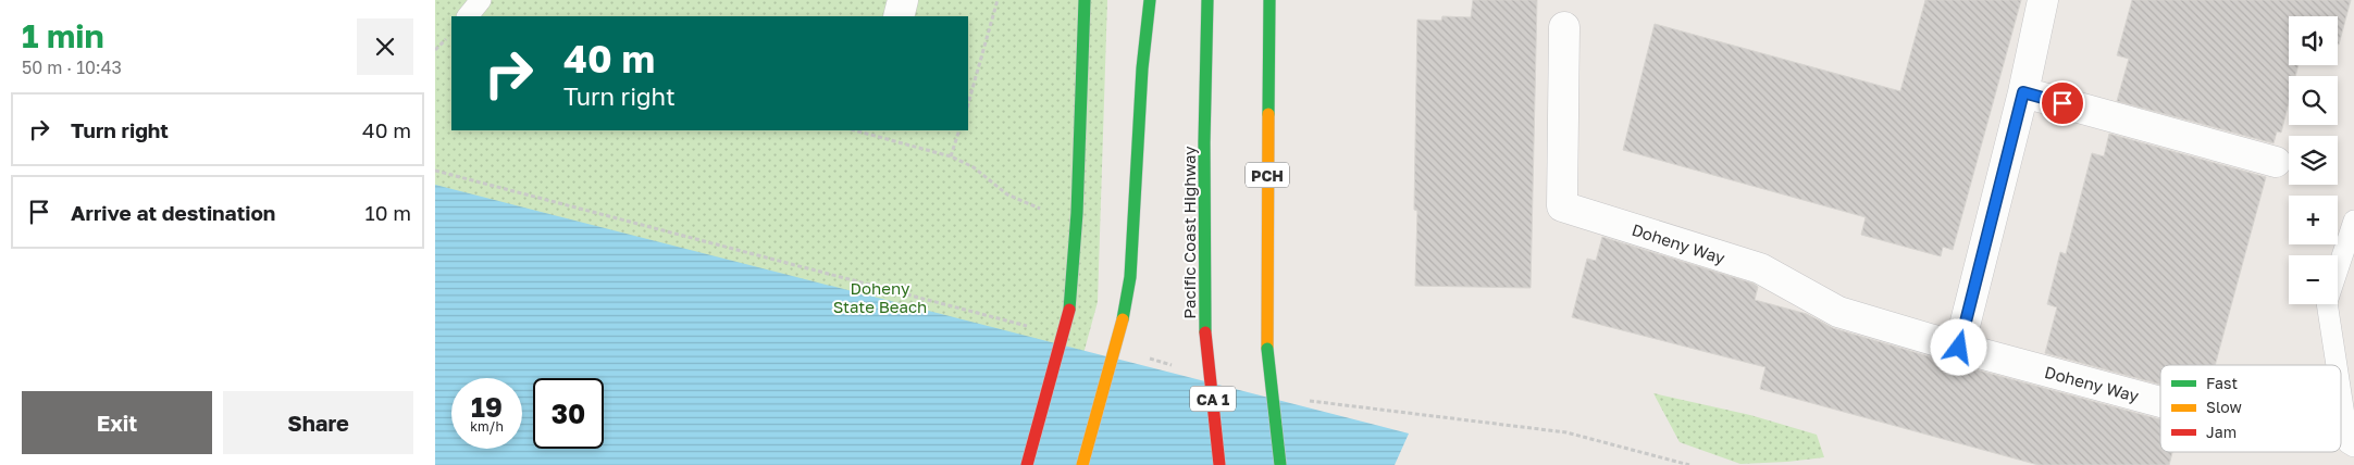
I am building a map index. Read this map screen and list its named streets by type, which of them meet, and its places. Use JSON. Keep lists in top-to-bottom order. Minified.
{"streets":{"main road":["PCH","Pacific Coast Highway","CA 1"],"street":["Doheny Way"]},"parks":["Doheny State Beach"],"legend":["Fast","Slow","Jam"],"page":{"heading":["1 min","50 m · 10:43"],"map_buttons":["+","−"],"turn":["40 m","Turn right"],"list":[{"name":"Turn right","value":"40 m"},{"name":"Arrive at destination","value":"10 m"}],"speed":"19 km/h","limit":"30","buttons":["Exit","Share"]}}
